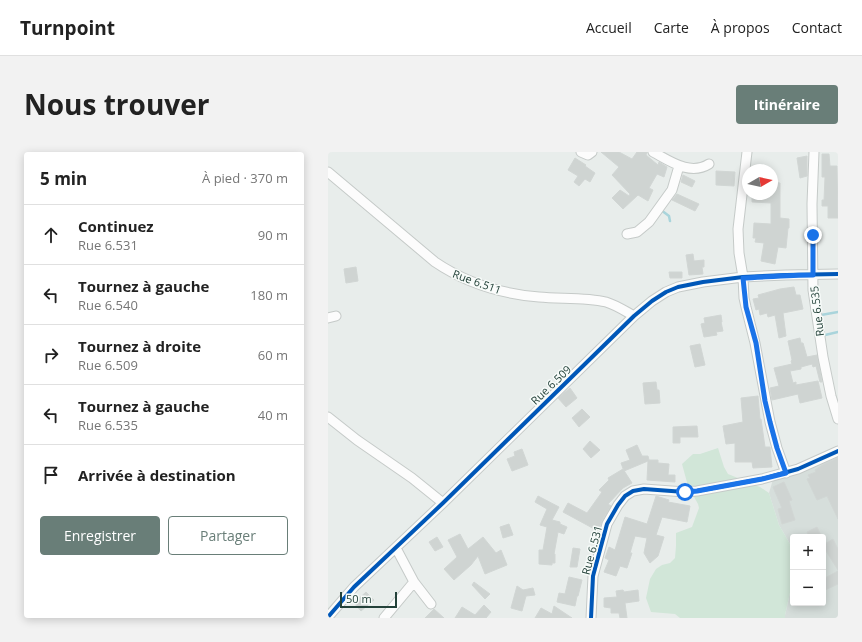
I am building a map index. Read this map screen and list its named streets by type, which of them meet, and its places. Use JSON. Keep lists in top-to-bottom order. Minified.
{"streets":{"street":["Rue 6.511","Rue 6.535","Rue 6.509","Rue 6.531"]},"crossings":[["Rue 6.511","Rue 6.509"],["Rue 6.535","Rue 6.509"]],"scale_bar":"50 m","north":"right","page":{"header":"Turnpoint","nav":["Accueil","Carte","À propos","Contact"],"title":"Nous trouver","buttons":["Itinéraire",["Enregistrer","Partager"]],"heading":["5 min","À pied · 370 m"],"list":[["Continuez","Rue 6.531","90 m"],["Tournez à gauche","Rue 6.540","180 m"],["Tournez à droite","Rue 6.509","60 m"],["Tournez à gauche","Rue 6.535","40 m"],"Arrivée à destination"],"map_buttons":["+","−"],"scale":"50 m"}}
